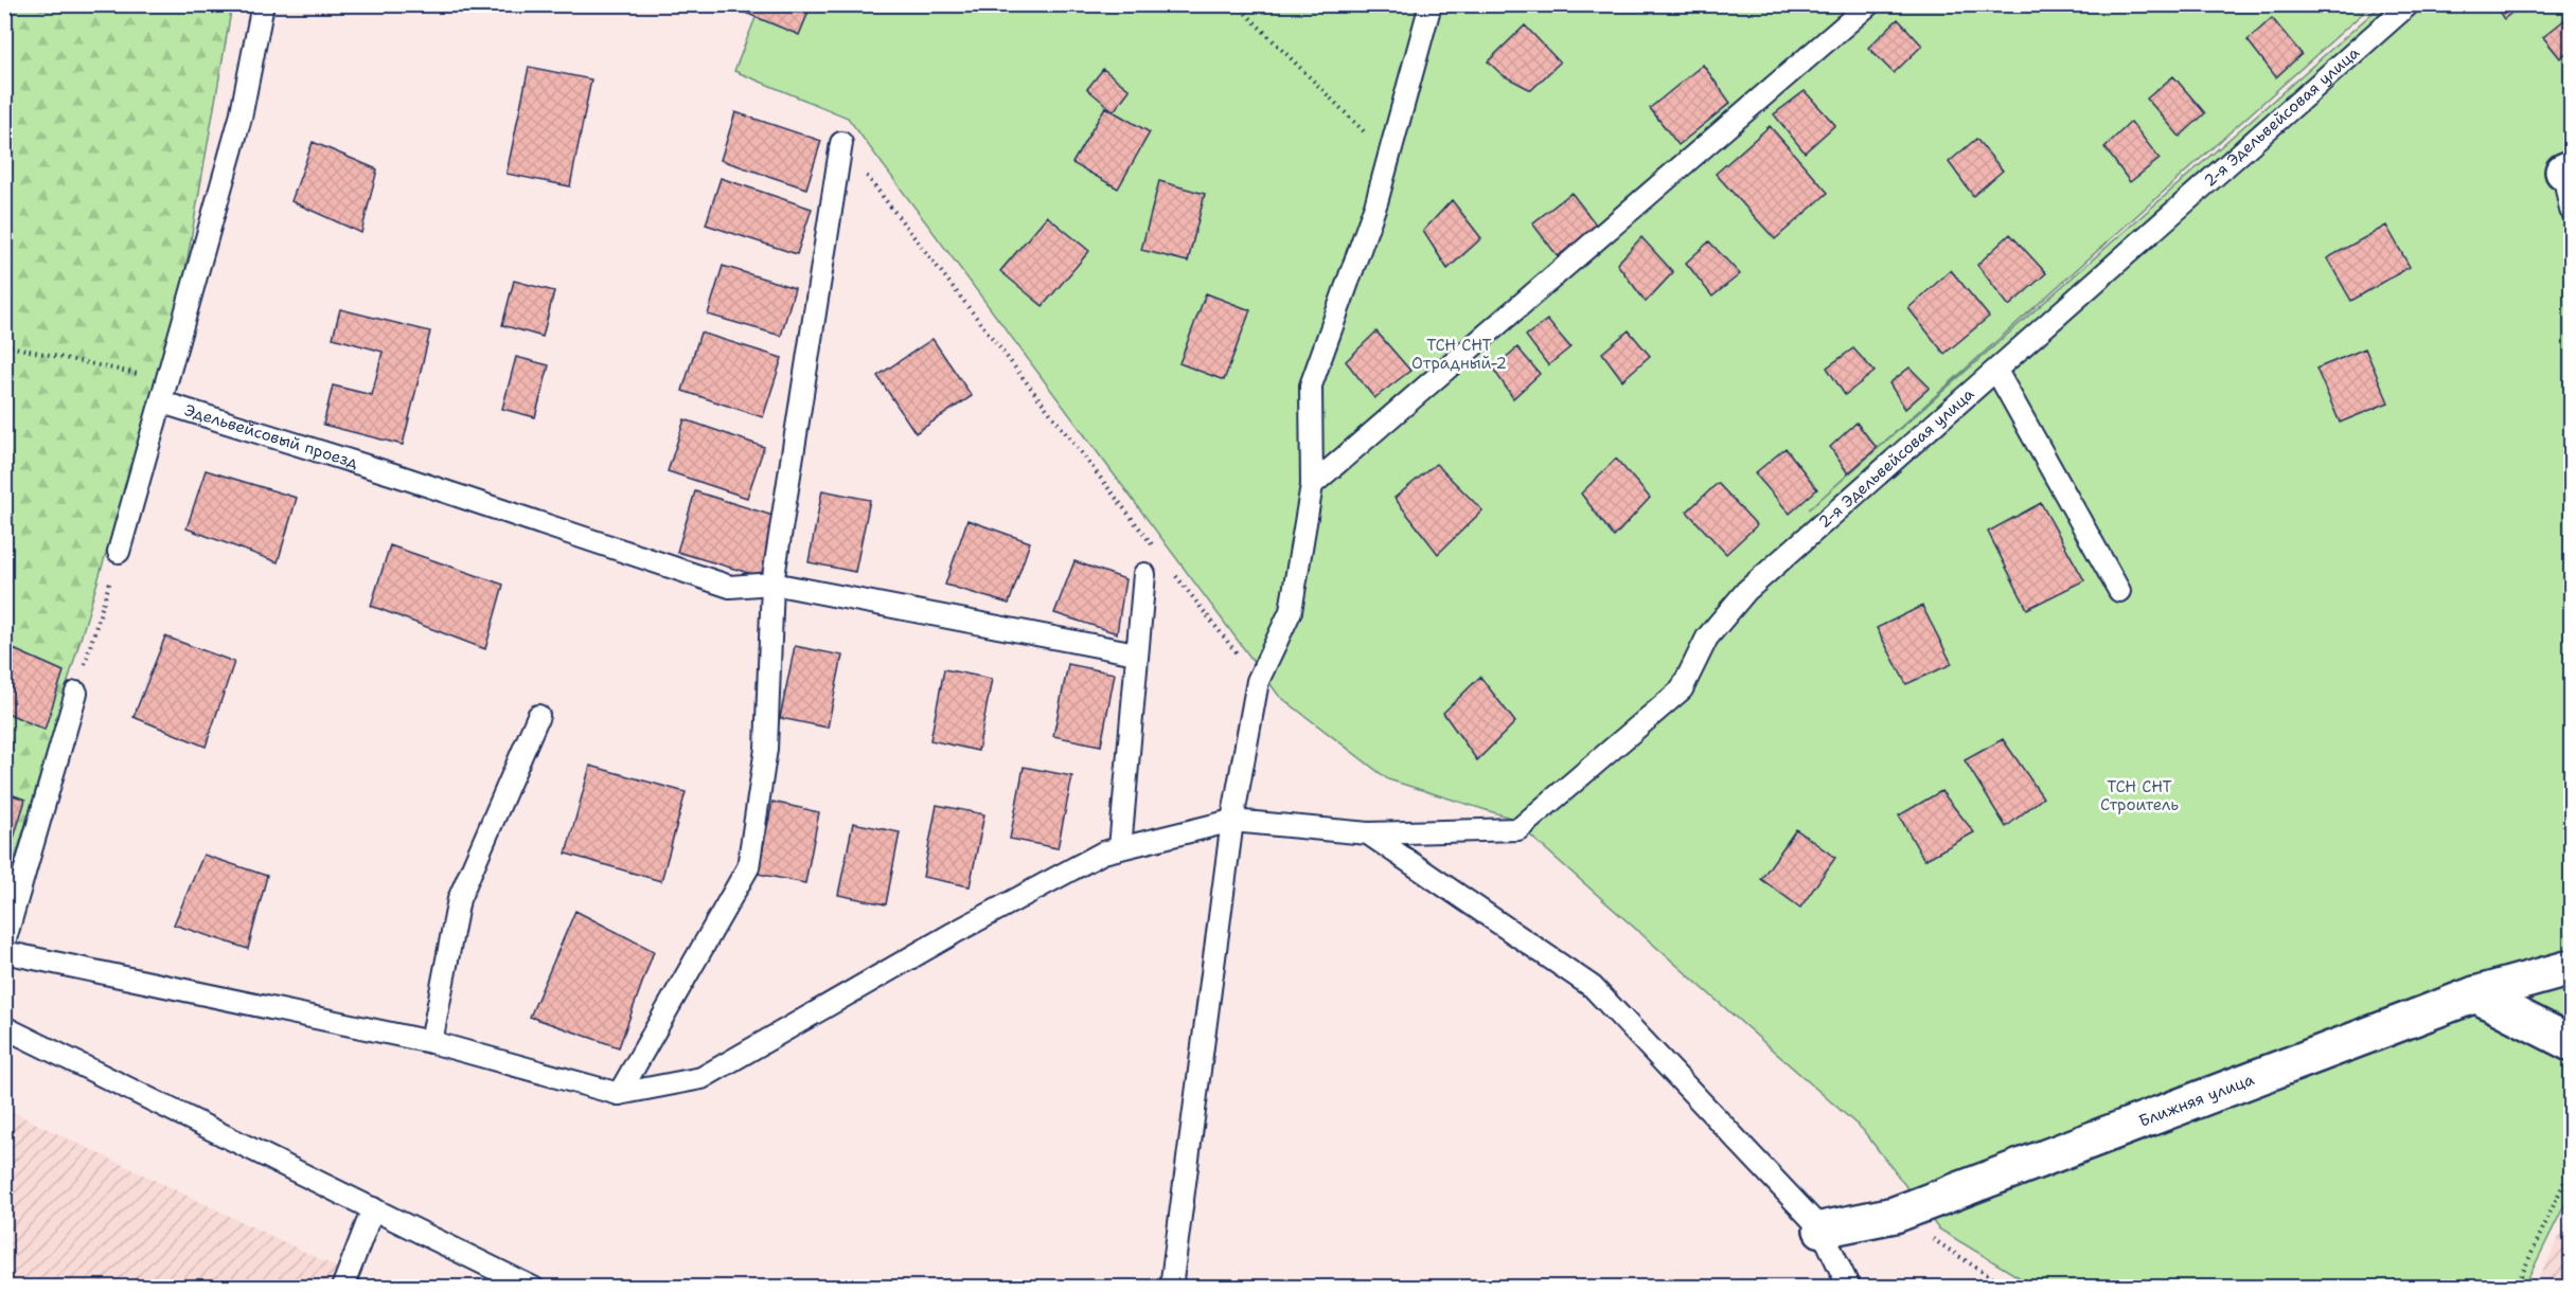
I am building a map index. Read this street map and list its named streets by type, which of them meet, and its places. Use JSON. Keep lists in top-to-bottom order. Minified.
{"streets":{"street":["Ближняя улица"],"lane":["2-я Эдельвейсовая улица","Эдельвейсовый проезд"]},"parks":["ТСН СНТ Отрадный-2","ТСН СНТ Строитель"]}
